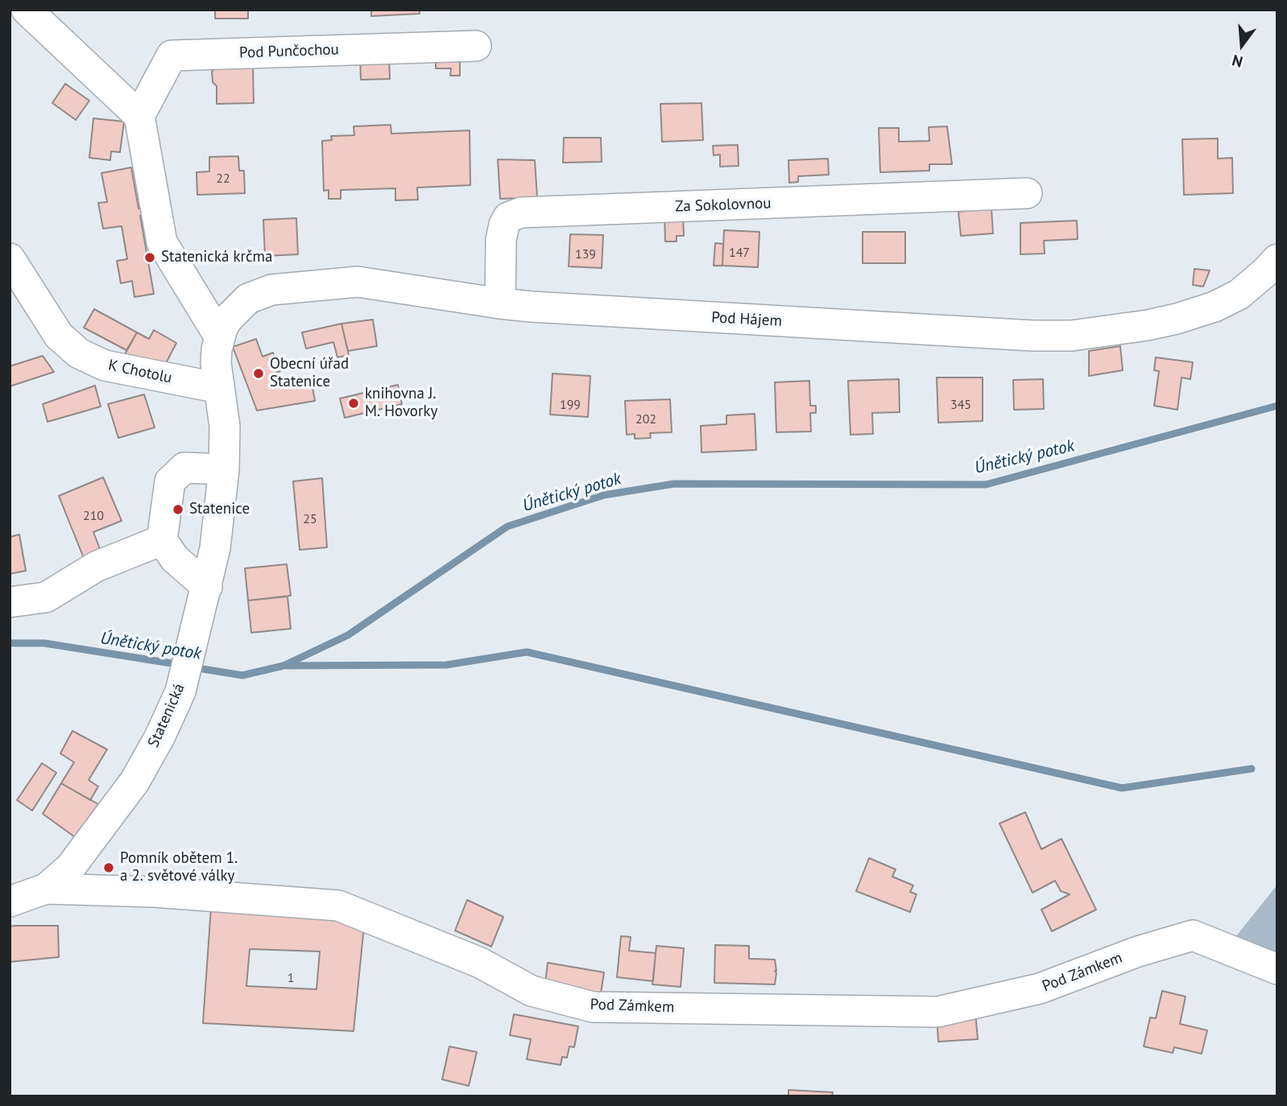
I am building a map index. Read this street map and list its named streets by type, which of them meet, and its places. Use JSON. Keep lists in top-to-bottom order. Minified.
{"streets":{"street":["Pod Punčochou","Za Sokolovnou","Pod Hájem","K Chotolu","Statenická","Pod Zámkem"]},"crossings":[["Za Sokolovnou","Pod Hájem"],["Pod Hájem","Statenická"],["K Chotolu","Statenická"],["Statenická","Pod Zámkem"]],"water":["Únětický potok"],"places":["Statenická krčma","Obecní úřad Statenice","knihovna J. M. Hovorky","Statenice","Pomník obětem 1. a 2. světové války"],"house_numbers":["22","147","139","199","345","202","210","25","1"],"north":"bottom"}
